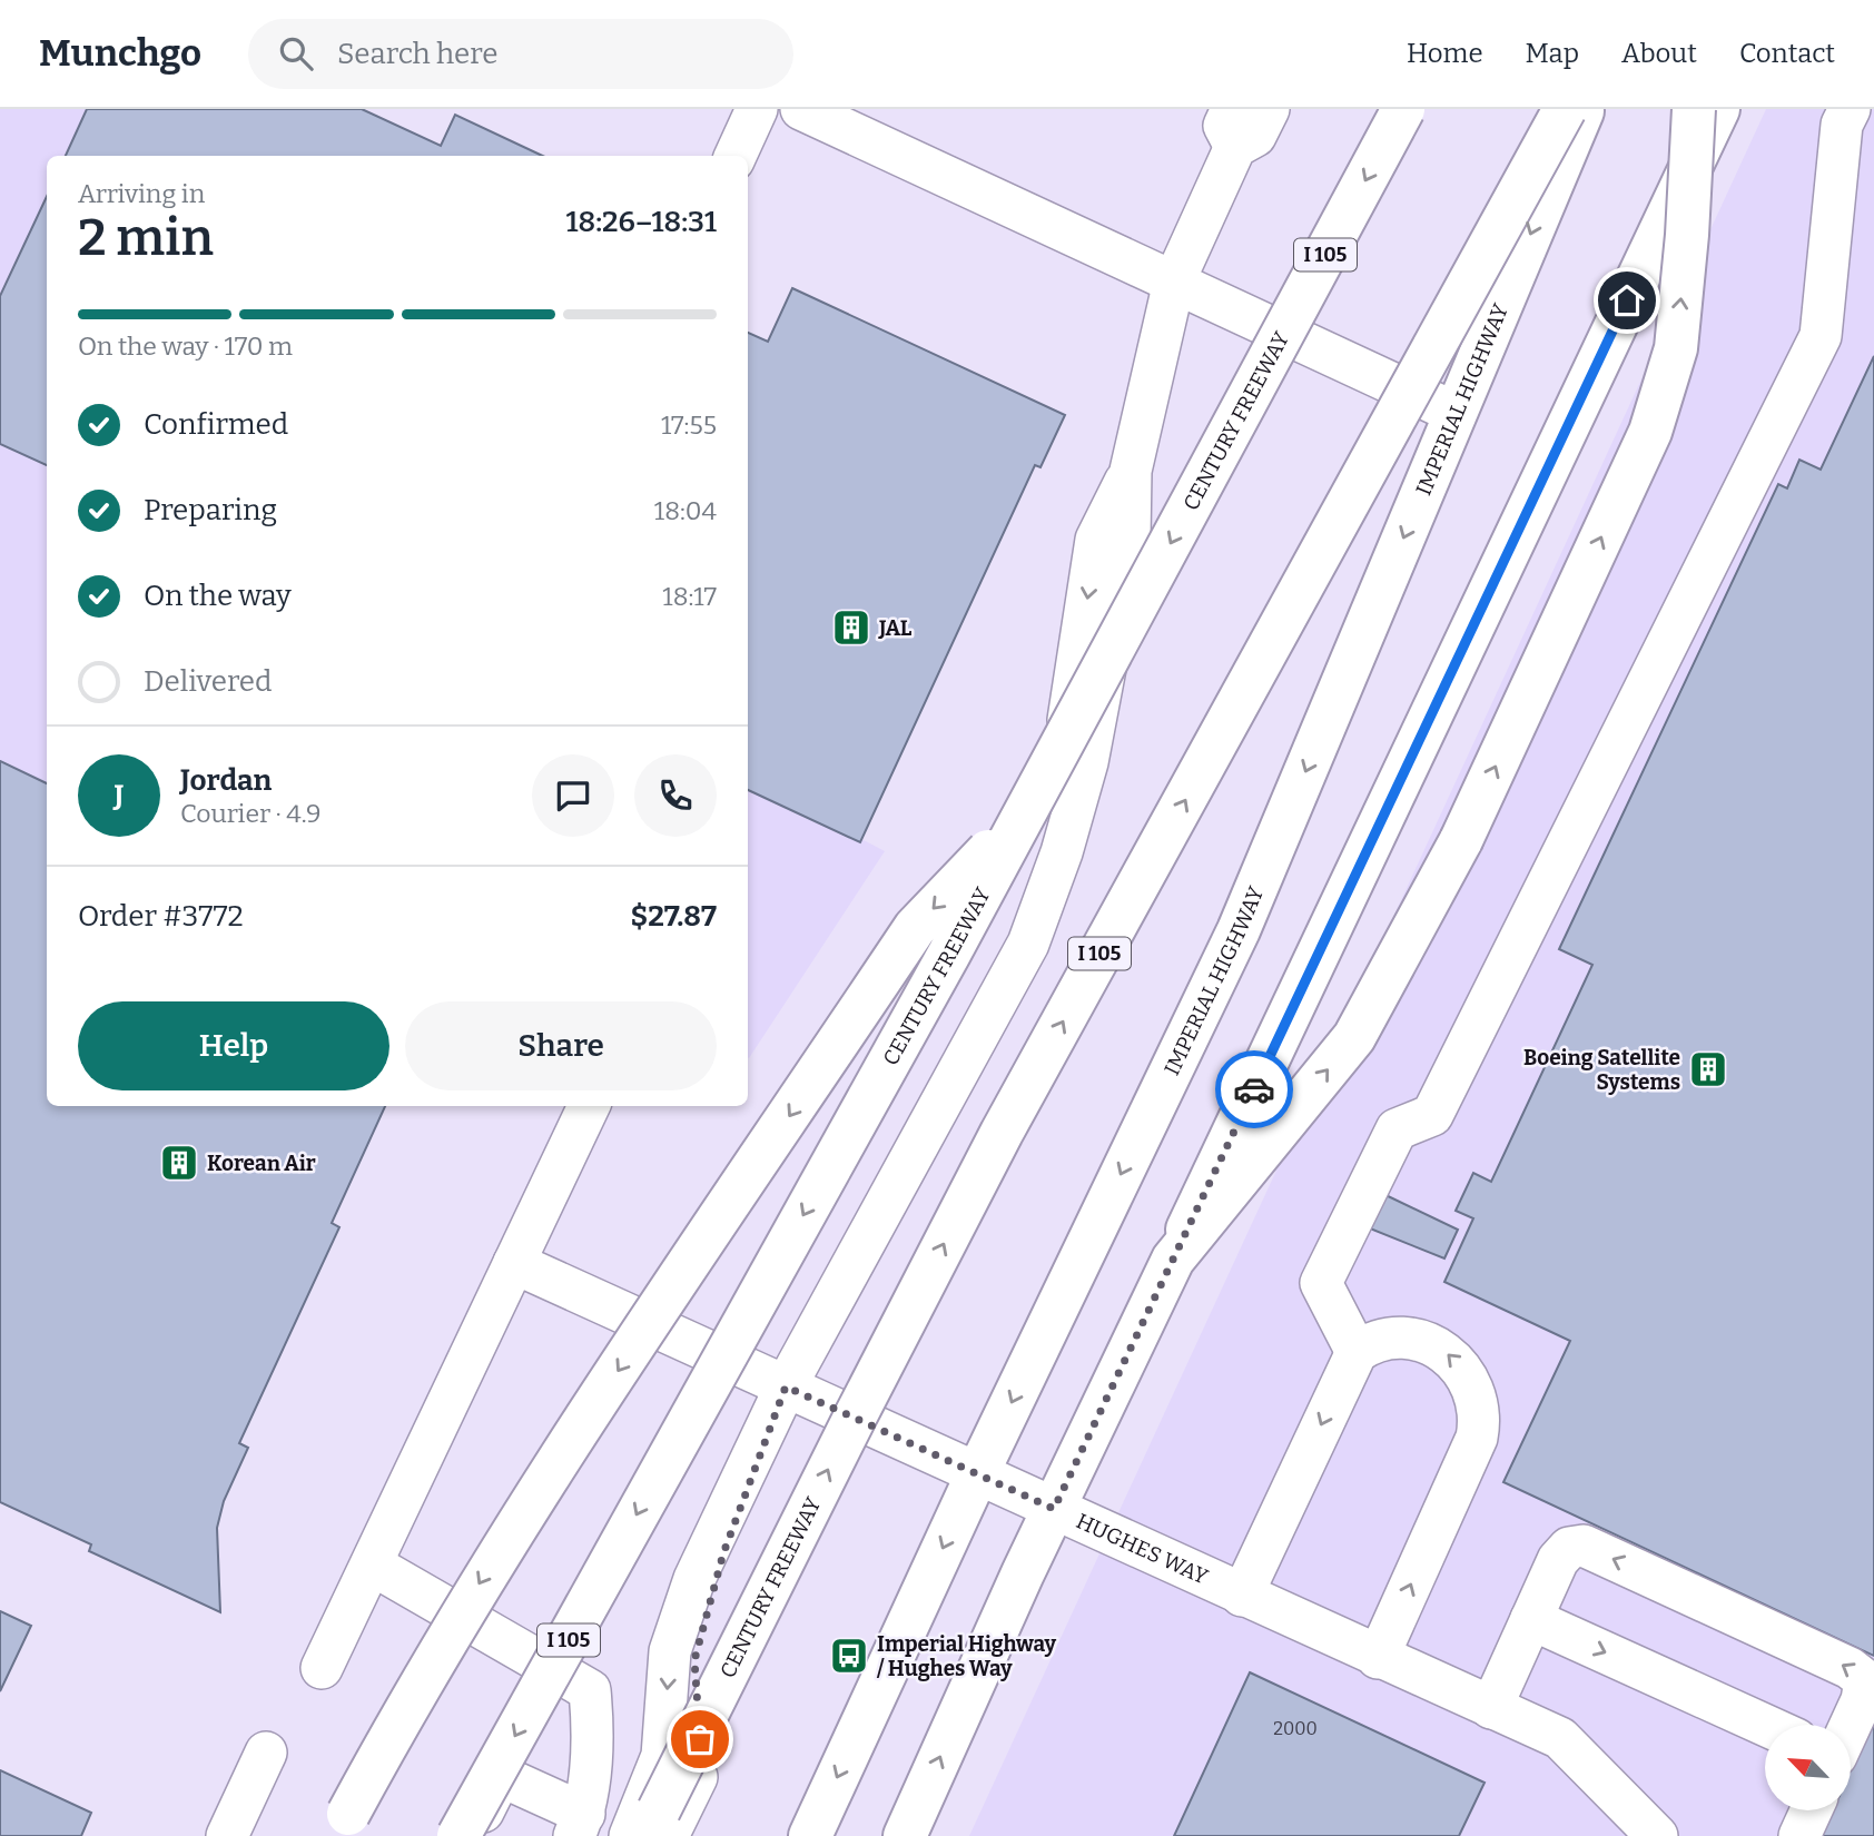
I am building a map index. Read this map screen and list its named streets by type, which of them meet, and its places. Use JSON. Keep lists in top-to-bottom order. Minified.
{"streets":{"main road":["I 105","IMPERIAL HIGHWAY","CENTURY FREEWAY"],"street":["HUGHES WAY"]},"crossings":[["IMPERIAL HIGHWAY","HUGHES WAY"]],"places":{"building":["JAL","Boeing Satellite Systems","Korean Air"],"bus stop":["Imperial Highway / Hughes Way"]},"house_numbers":["2000"],"north":"top left","page":{"header":"Munchgo","search":"Search here","nav":["Home","Map","About","Contact"],"heading":["2 min","Arriving in","18:26–18:31"],"panel":["Jordan","Courier · 4.9","Order #3772","$27.87"],"bar":"On the way · 170 m","list":[["Confirmed","17:55"],["Preparing","18:04"],["On the way","18:17"],"Delivered"],"round":"J","buttons":["Help","Share"]}}
